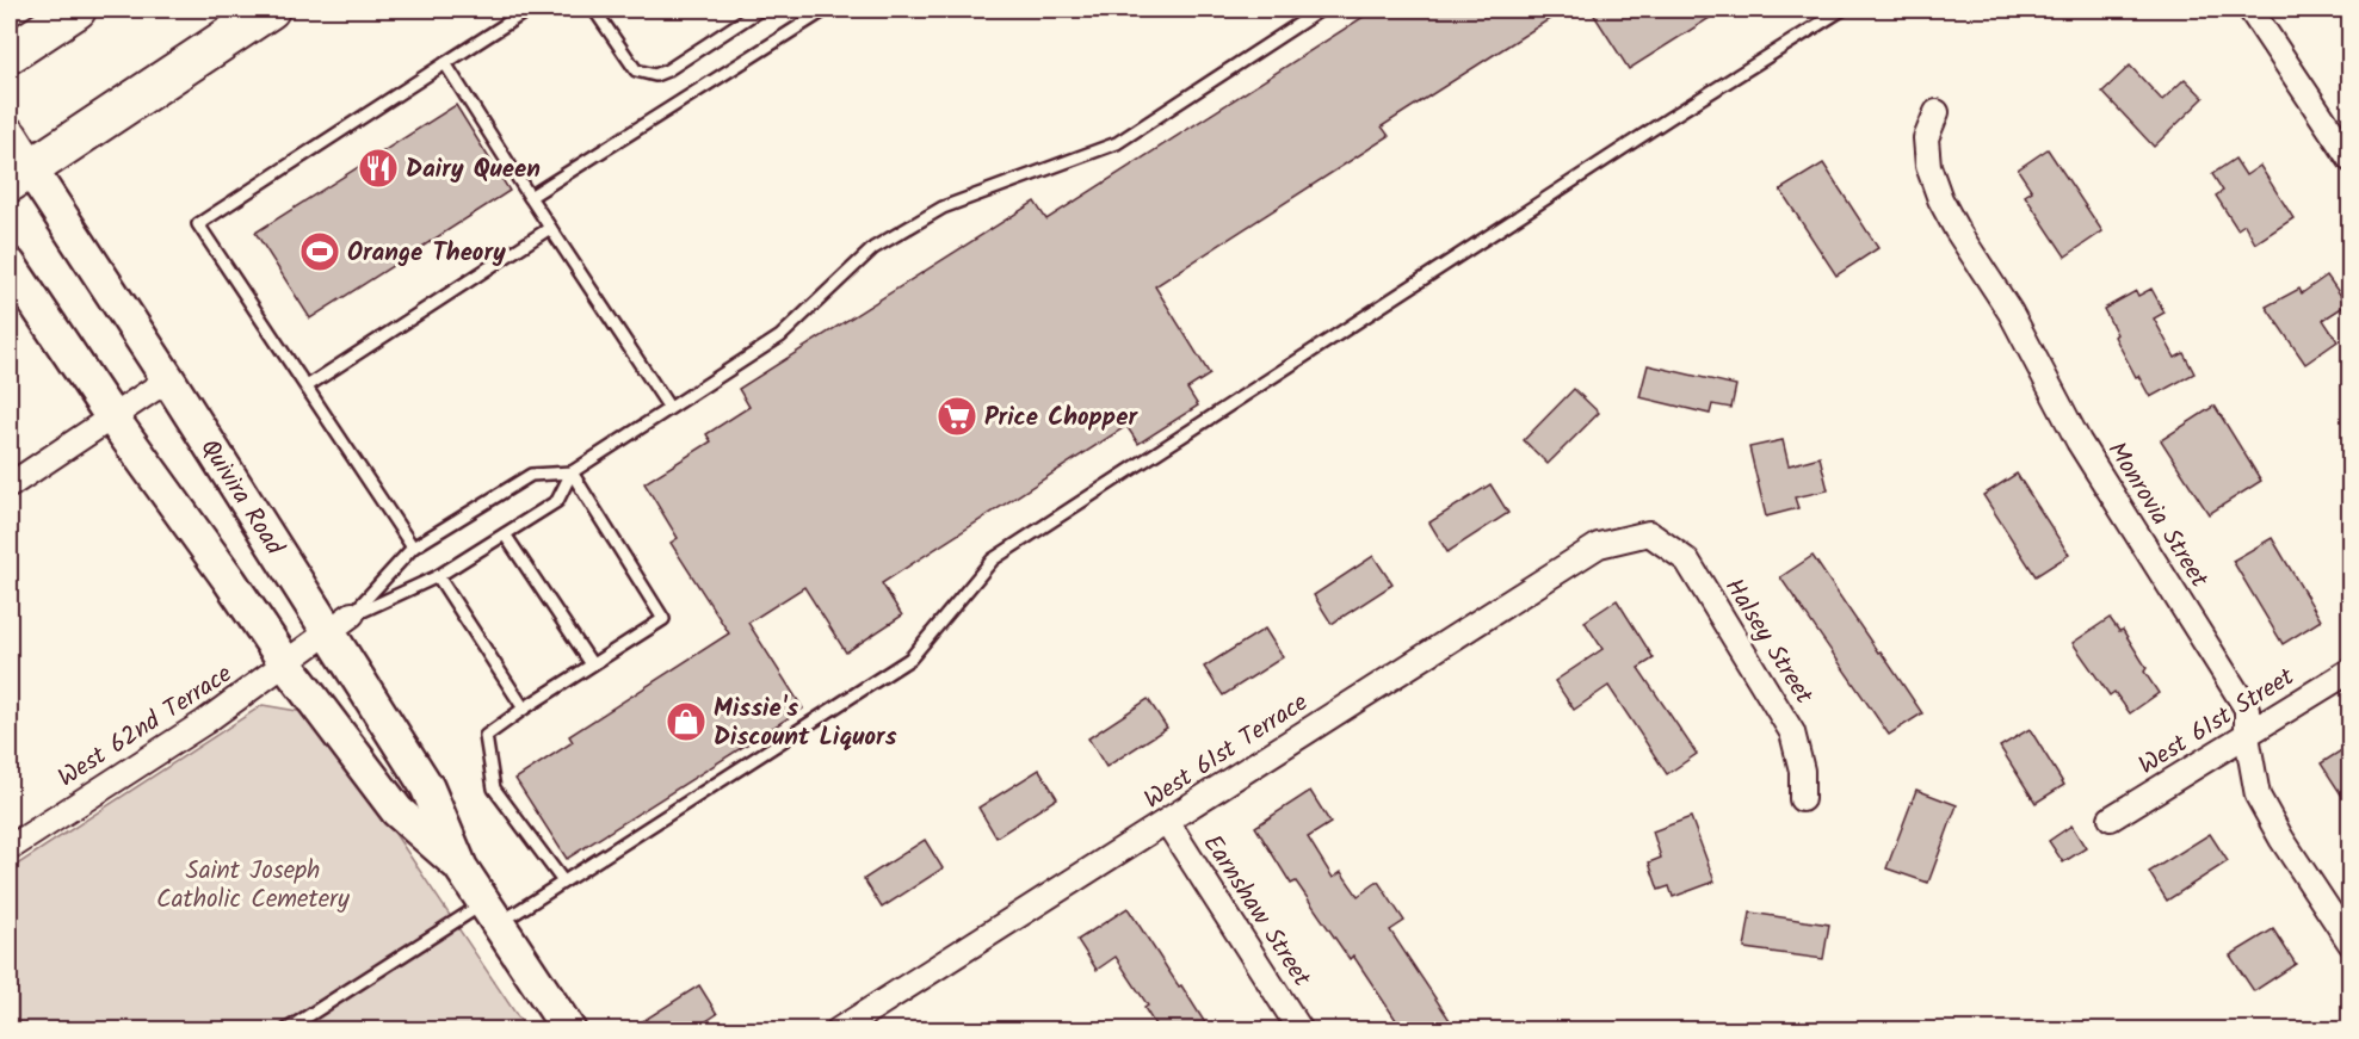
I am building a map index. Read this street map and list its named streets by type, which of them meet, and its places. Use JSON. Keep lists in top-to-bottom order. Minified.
{"streets":{"main road":["Quivira Road"],"street":["Monrovia Street","Halsey Street","West 61st Street","West 62nd Terrace","West 61st Terrace","Earnshaw Street"]},"crossings":[["Quivira Road","West 62nd Terrace"],["Monrovia Street","West 61st Street"],["Halsey Street","West 61st Terrace"],["West 61st Terrace","Earnshaw Street"]],"parks":["Saint Joseph Catholic Cemetery"],"places":{"restaurant":["Dairy Queen"],"sports":["Orange Theory"],"supermarket":["Price Chopper"],"shop":["Missie's Discount Liquors"]}}
